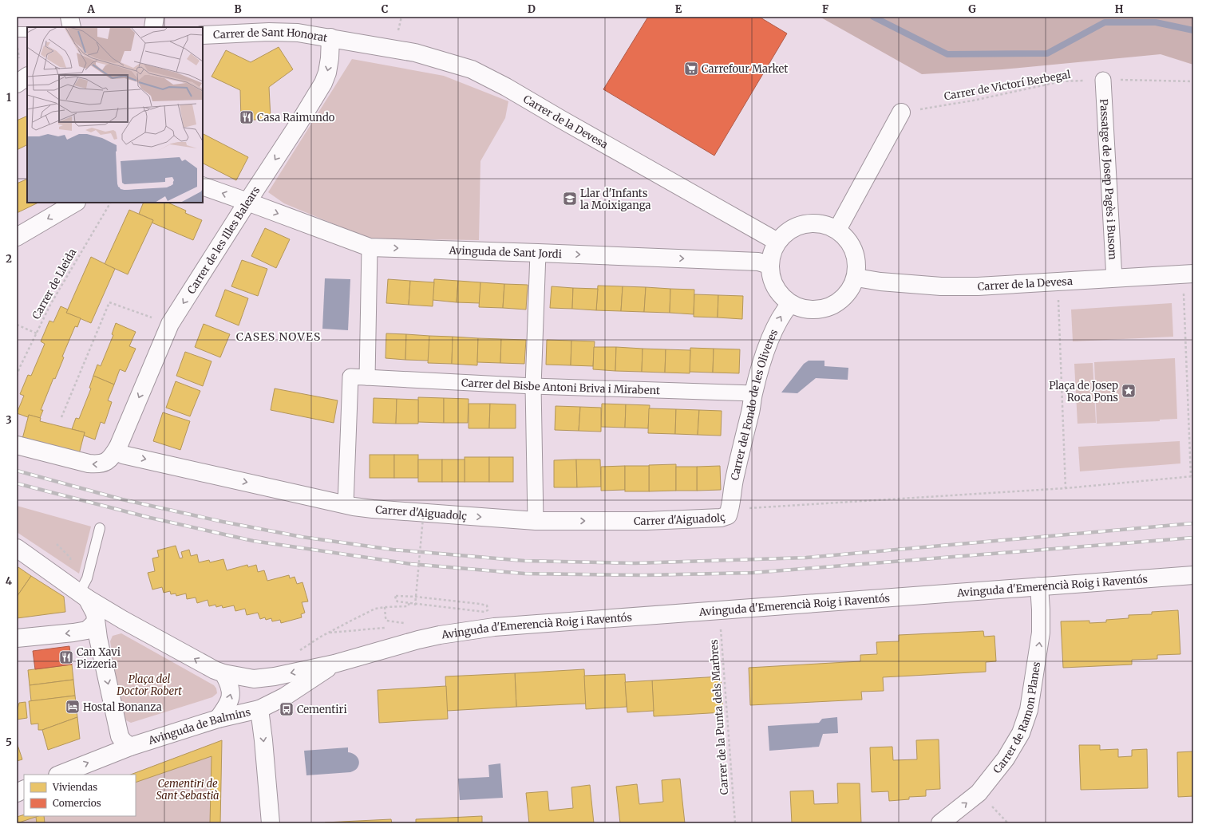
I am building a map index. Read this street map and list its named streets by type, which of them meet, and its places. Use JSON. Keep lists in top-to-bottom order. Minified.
{"streets":{"street":["Carrer de Sant Honorat","Carrer de la Devesa","Passatge de Josep Pagès i Busom","Carrer de les Illes Balears","Avinguda de Sant Jordi","Carrer del Bisbe Antoni Briva i Mirabent","Carrer del Fondo de les Oliveres","Carrer d'Aiguadolç","Avinguda d'Emerencià Roig i Raventós","Carrer de Ramon Planes","Avinguda de Balmins"],"path":["Carrer de Victorí Berbegal","Carrer de Lleida","Carrer de la Punta dels Marbres"]},"crossings":[["Carrer de Sant Honorat","Carrer de la Devesa"],["Carrer de Sant Honorat","Carrer de les Illes Balears"],["Carrer de Victorí Berbegal","Passatge de Josep Pagès i Busom"],["Carrer de la Devesa","Passatge de Josep Pagès i Busom"],["Carrer de la Devesa","Carrer de les Illes Balears"],["Carrer de la Devesa","Avinguda de Sant Jordi"],["Carrer de la Devesa","Carrer del Fondo de les Oliveres"],["Carrer de les Illes Balears","Avinguda de Sant Jordi"],["Carrer de les Illes Balears","Carrer d'Aiguadolç"],["Avinguda de Sant Jordi","Carrer del Fondo de les Oliveres"],["Carrer del Bisbe Antoni Briva i Mirabent","Carrer del Fondo de les Oliveres"],["Carrer del Bisbe Antoni Briva i Mirabent","Carrer d'Aiguadolç"],["Carrer del Fondo de les Oliveres","Carrer d'Aiguadolç"],["Avinguda d'Emerencià Roig i Raventós","Carrer de Ramon Planes"],["Avinguda d'Emerencià Roig i Raventós","Carrer de la Punta dels Marbres"],["Avinguda d'Emerencià Roig i Raventós","Avinguda de Balmins"]],"one_way":["Carrer de les Illes Balears","Avinguda de Sant Jordi","Carrer del Fondo de les Oliveres","Carrer d'Aiguadolç","Carrer de Ramon Planes"],"districts":["CASES NOVES"],"parks":["Plaça del Doctor Robert","Cementiri de Sant Sebastià"],"places":{"supermarket":["Carrefour Market"],"restaurant":["Casa Raimundo","Can Xavi Pizzeria"],"school or university":["Llar d'Infants la Moixiganga"],"place":["Plaça de Josep Roca Pons"],"hotel":["Hostal Bonanza"],"bus stop":["Cementiri"]},"legend":["Viviendas","Comercios"],"grid":{"columns":["A","B","C","D","E","F","G","H"],"rows":["1","2","3","4","5"]}}
